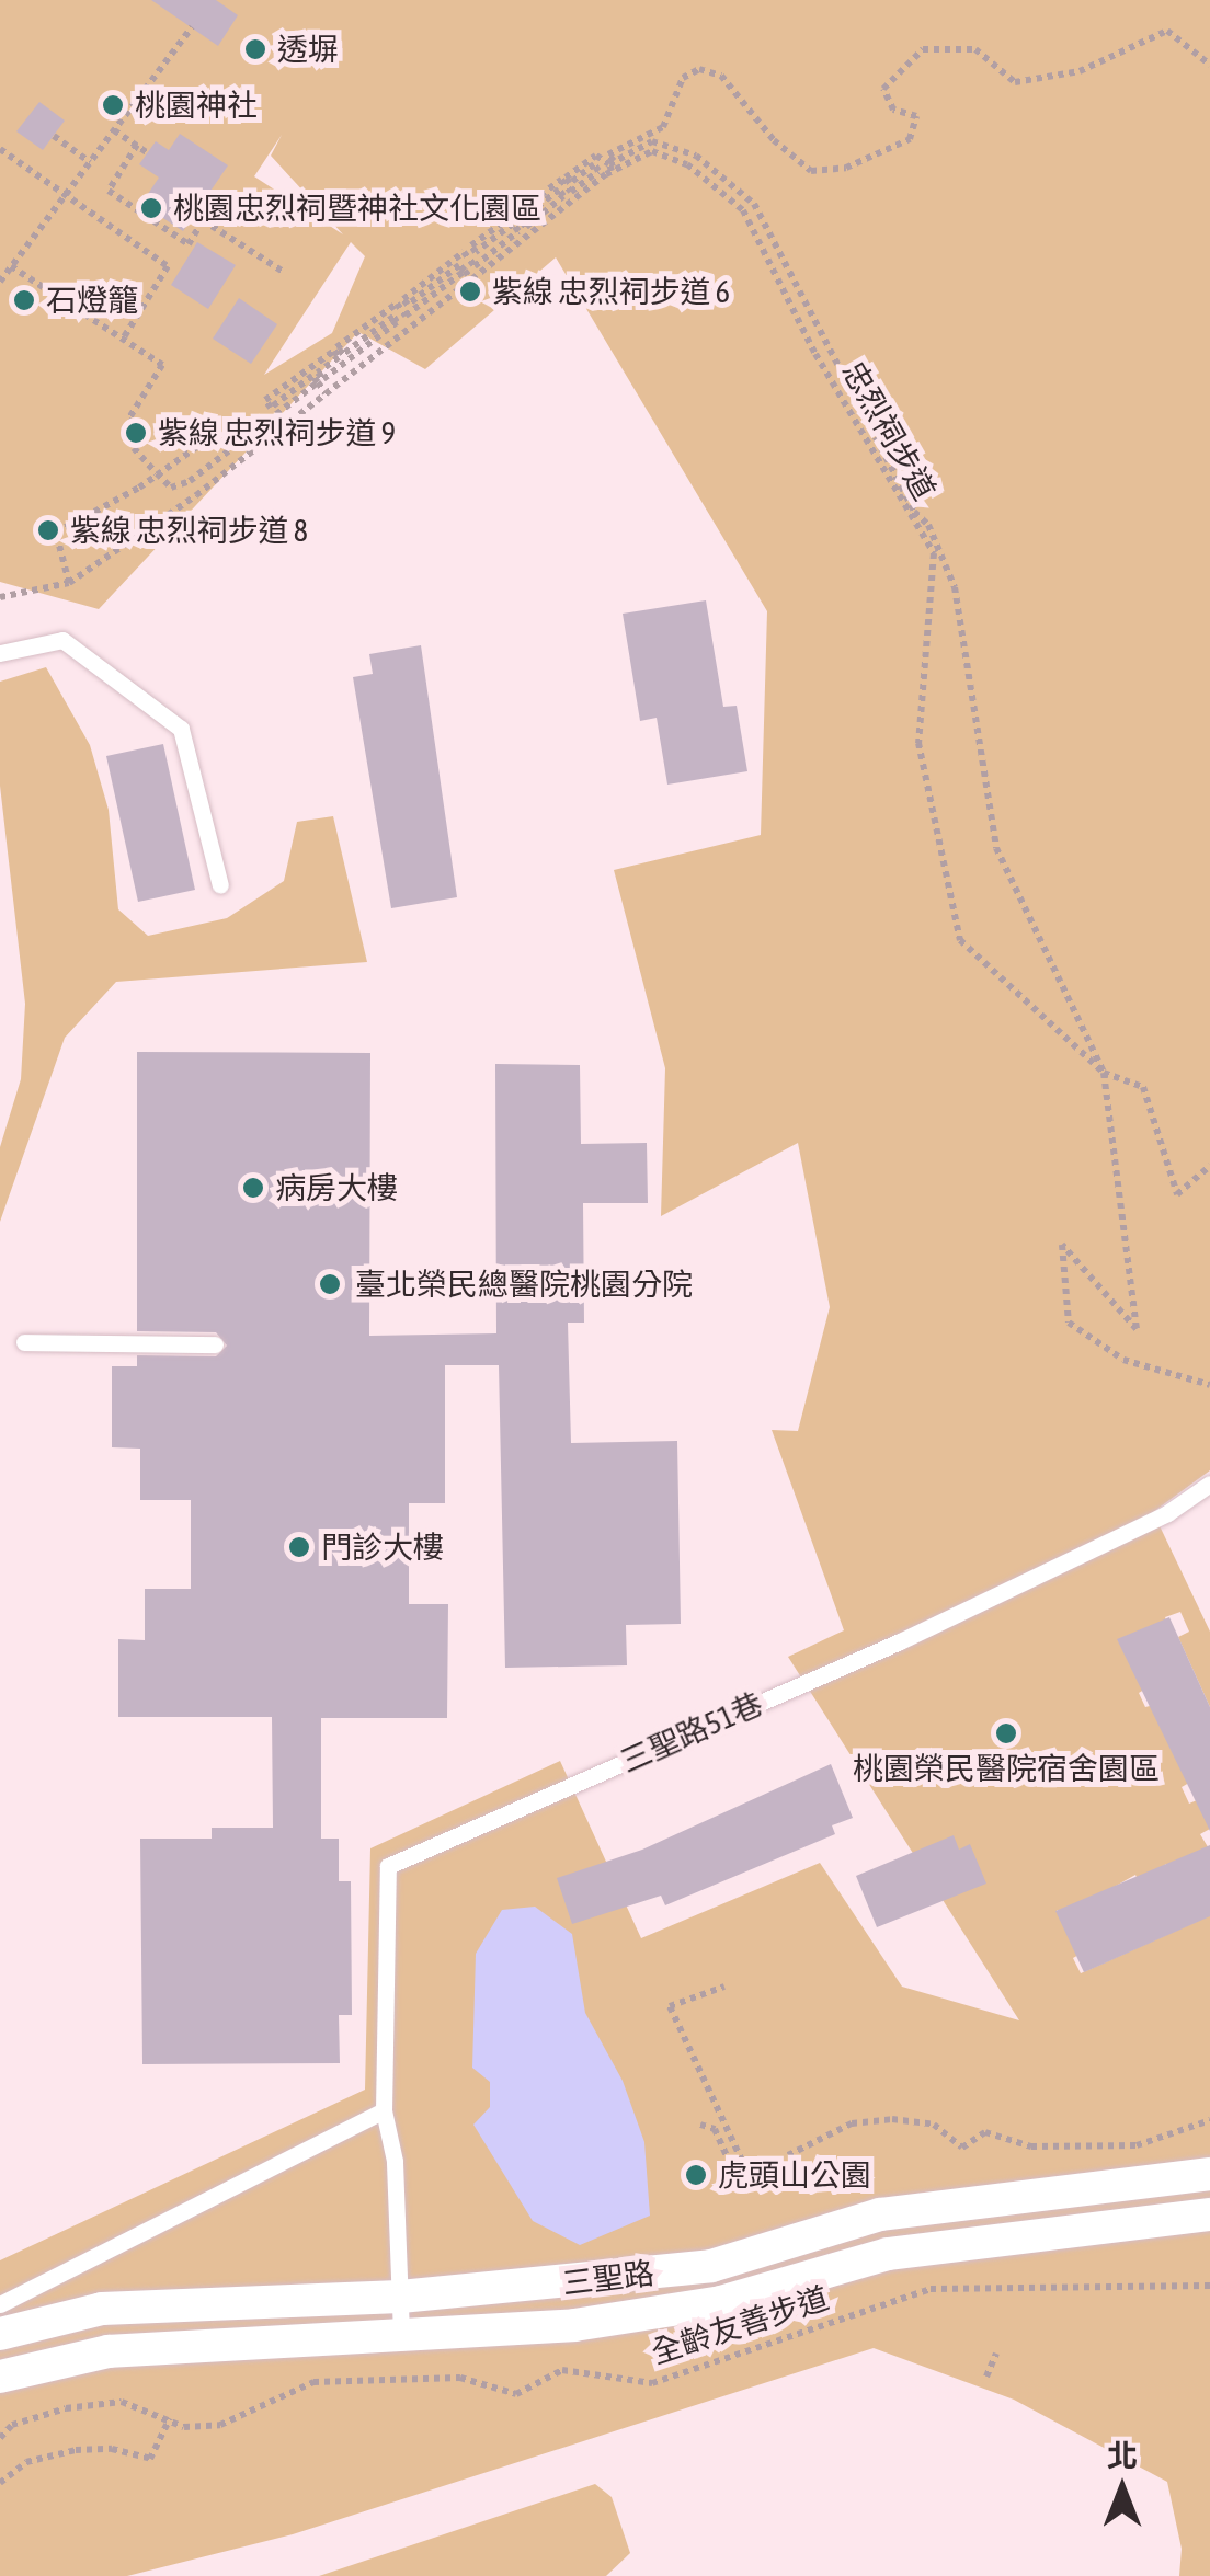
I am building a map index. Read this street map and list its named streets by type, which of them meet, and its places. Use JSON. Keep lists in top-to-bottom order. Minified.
{"streets":{"street":["三聖路"],"lane":["三聖路51巷"],"path":["忠烈祠步道","全齡友善步道"]},"crossings":[["三聖路51巷","三聖路"]],"places":["透塀","桃園神社","桃園忠烈祠暨神社文化園區","紫線 忠烈祠步道 6","石燈籠","紫線 忠烈祠步道 9","紫線 忠烈祠步道 8","病房大樓","臺北榮民總醫院桃園分院","門診大樓","桃園榮民醫院宿舍園區","虎頭山公園"],"north":"top"}
